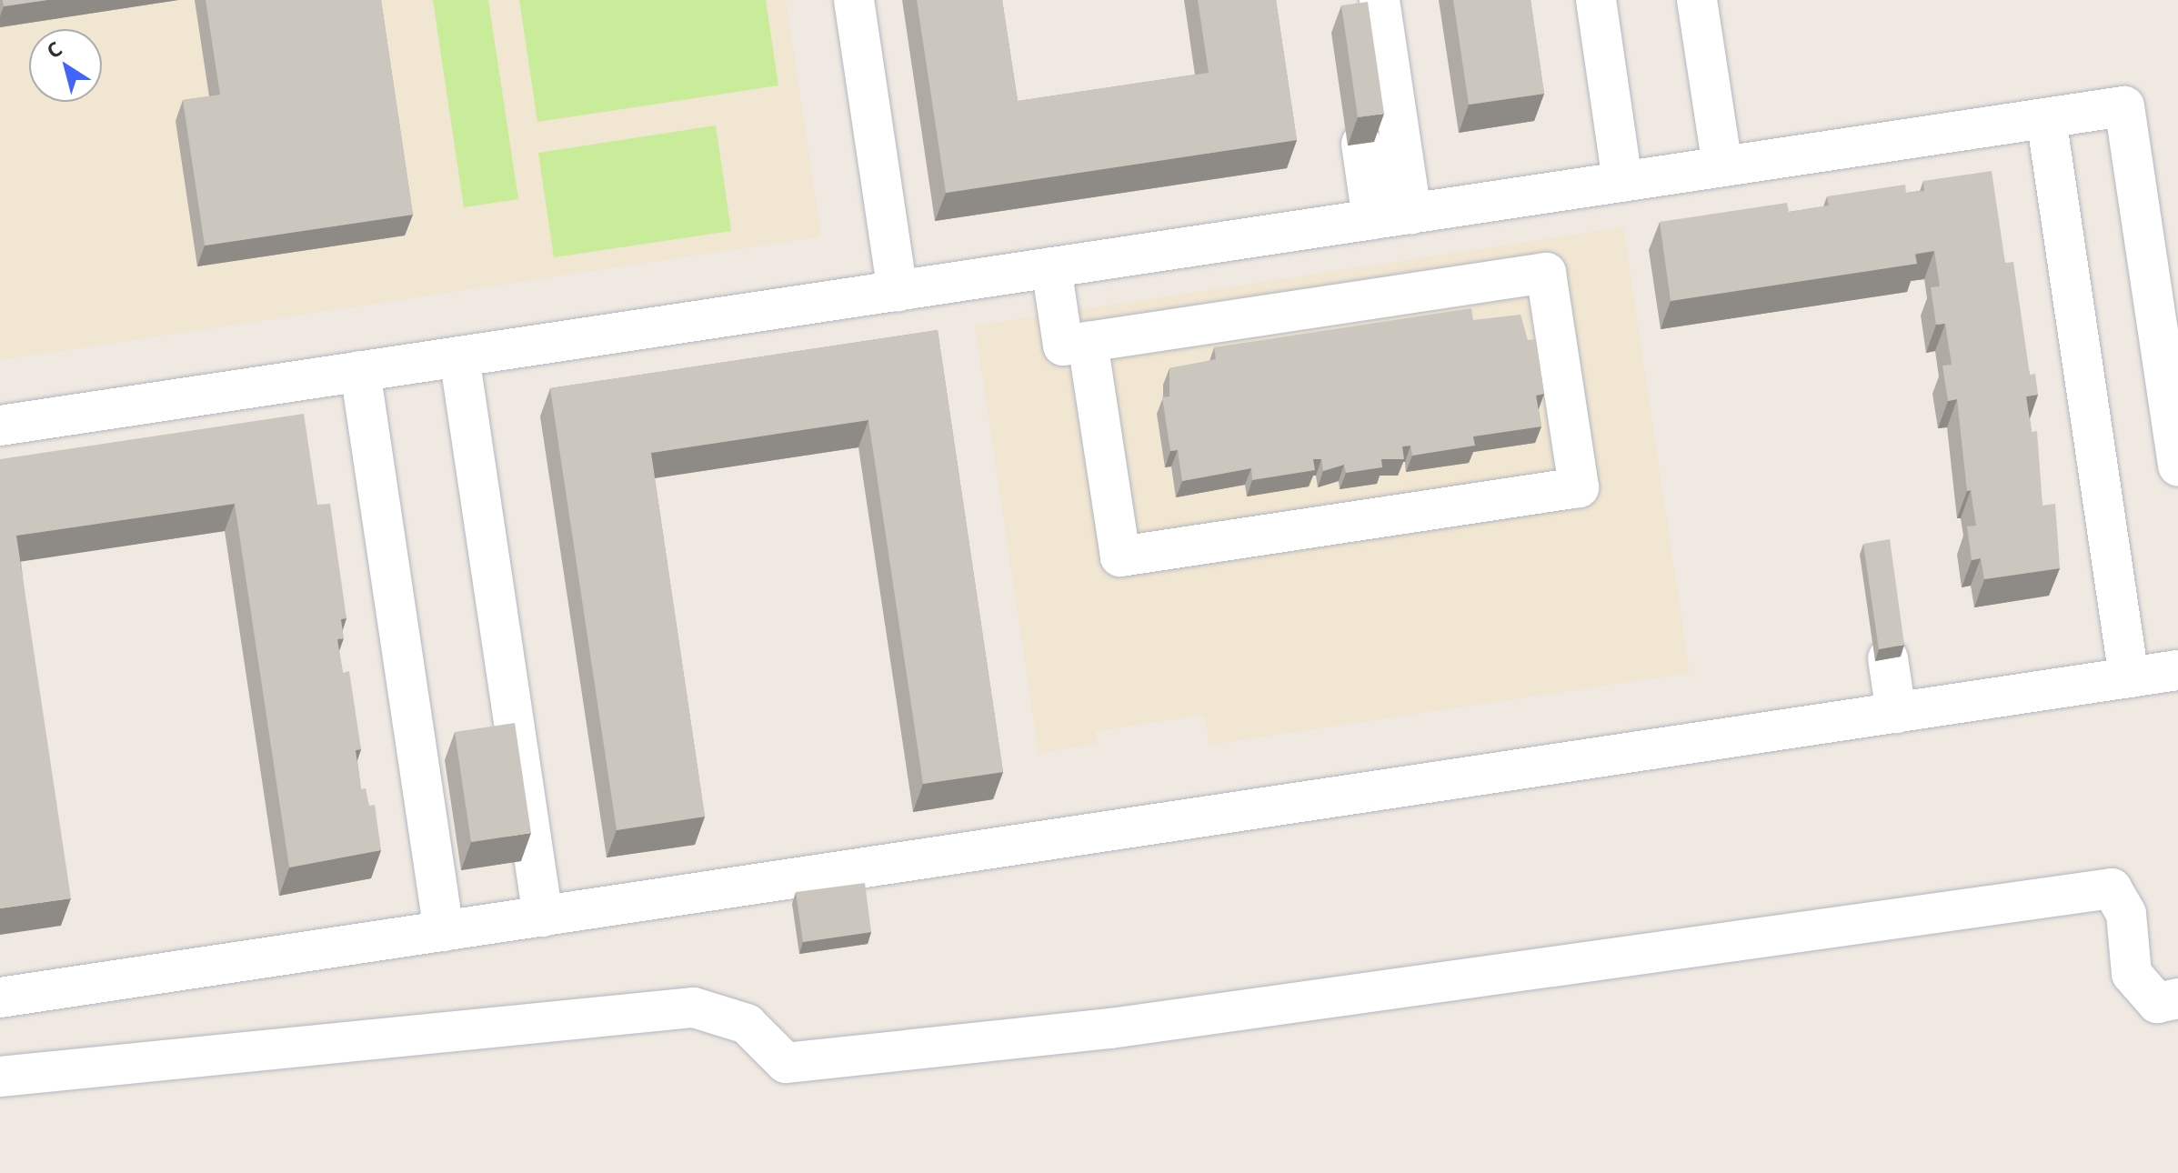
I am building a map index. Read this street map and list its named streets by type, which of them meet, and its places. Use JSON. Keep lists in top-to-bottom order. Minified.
{"north":"top left"}
